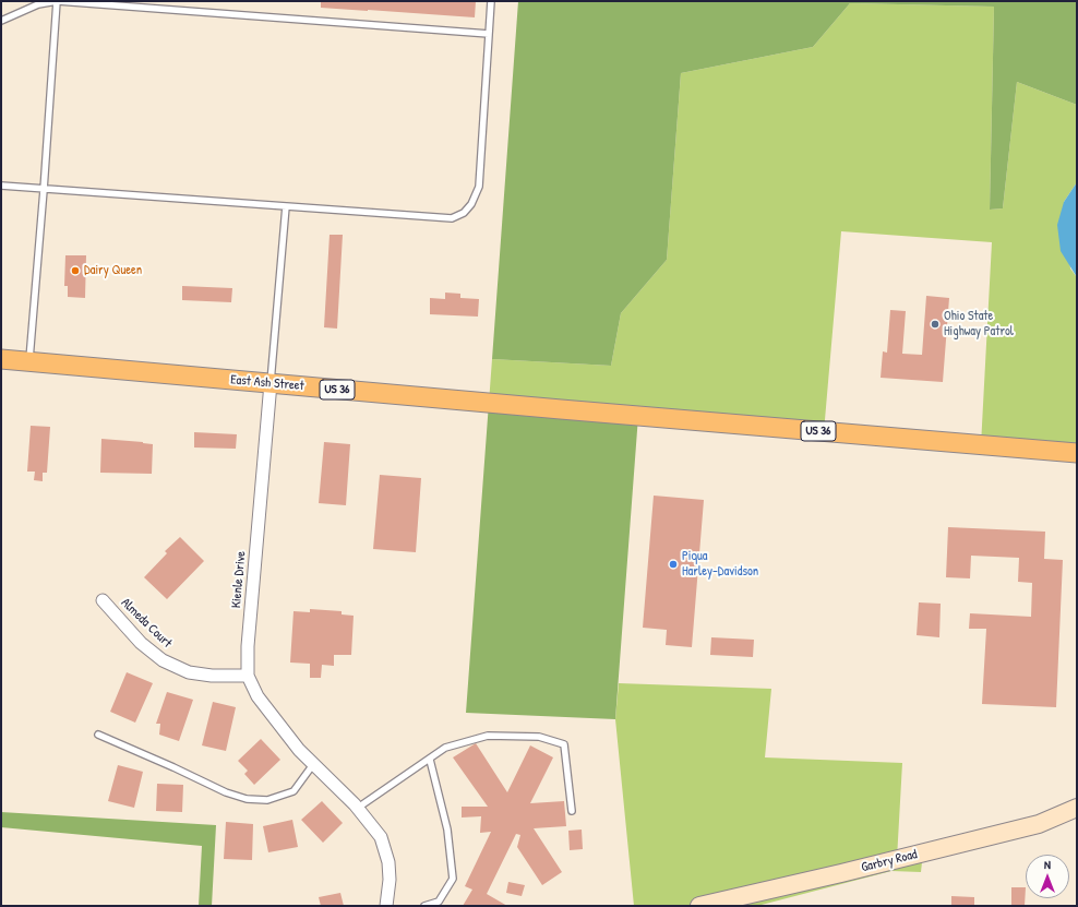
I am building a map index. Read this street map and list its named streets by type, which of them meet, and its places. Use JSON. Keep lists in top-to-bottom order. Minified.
{"streets":{"main road":["East Ash Street","US 36"],"street":["Kienle Drive","Almeda Court","Garbry Road"]},"crossings":[["East Ash Street","Kienle Drive"],["Kienle Drive","Almeda Court"]],"places":["Dairy Queen","Ohio State Highway Patrol","Piqua Harley-Davidson"],"north":"top"}
